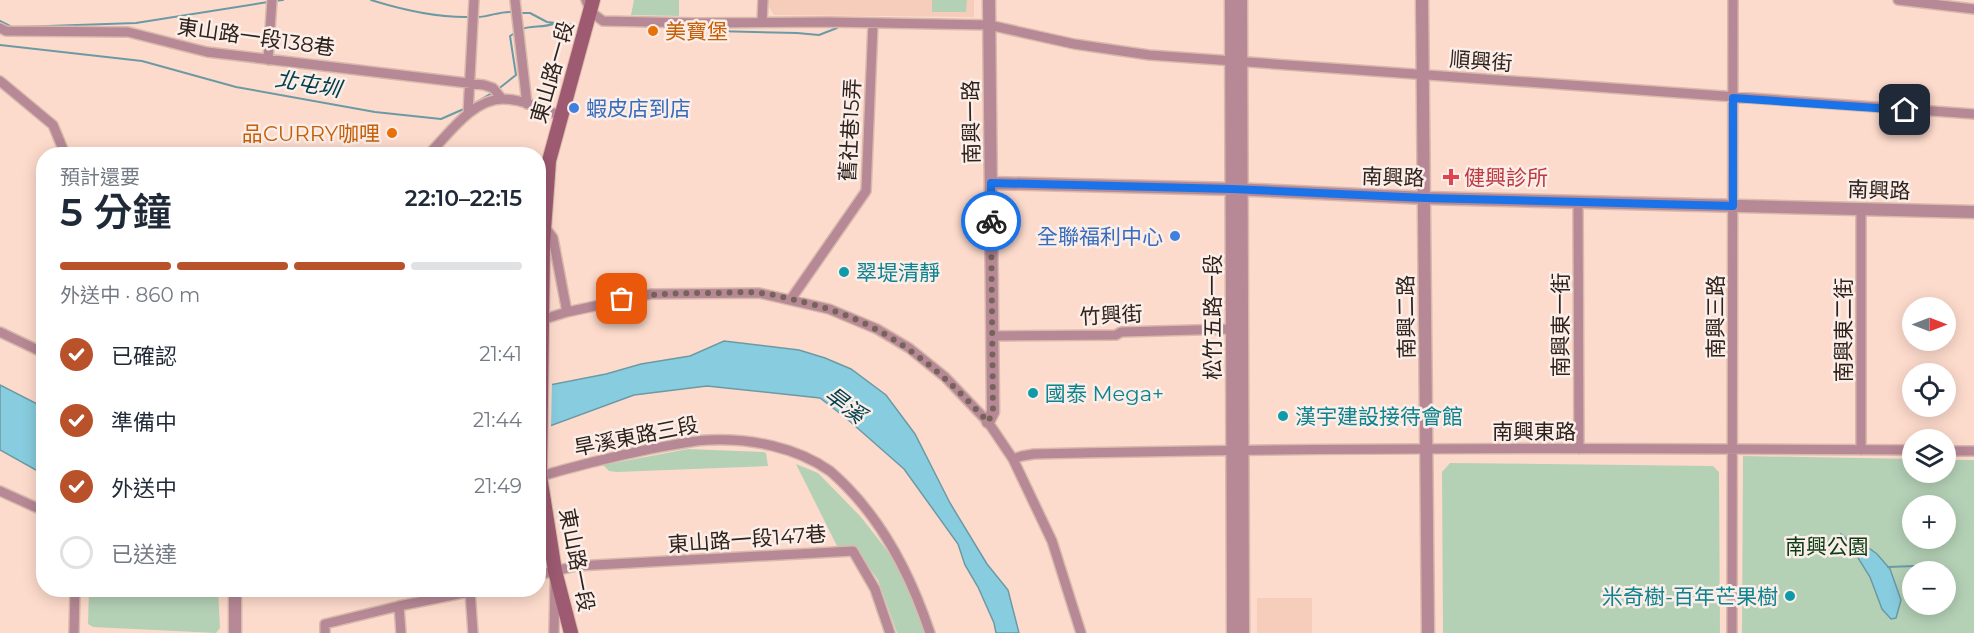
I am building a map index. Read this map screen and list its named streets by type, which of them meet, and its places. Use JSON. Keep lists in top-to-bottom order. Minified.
{"streets":{"main road":["東山路一段"],"street":["東山路一段138巷","順興街","南興一路","舊社巷15弄","南興路","竹興街","松竹五路一段","南興二路","南興三路","南興東一街","南興東二街","南興東路","旱溪東路三段","東山路一段147巷"]},"crossings":[["順興街","東山路一段"],["順興街","南興一路"],["順興街","舊社巷15弄"],["順興街","松竹五路一段"],["順興街","南興二路"],["順興街","南興三路"],["東山路一段","東山路一段147巷"],["南興一路","南興路"],["南興一路","竹興街"],["南興路","松竹五路一段"],["南興路","南興二路"],["南興路","南興三路"],["南興路","南興東一街"],["南興路","南興東二街"],["竹興街","松竹五路一段"],["松竹五路一段","南興東路"],["南興二路","南興東路"],["南興三路","南興東路"],["南興東一街","南興東路"],["南興東二街","南興東路"]],"water":["北屯圳","旱溪"],"parks":["南興公園"],"places":{"other":["美寶堡","蝦皮店到店","品CURRY咖哩","全聯福利中心","翠堤清靜","國泰 Mega+","漢宇建設接待會館","米奇樹-百年芒果樹"],"health":["健興診所"]},"north":"right","page":{"heading":["5 分鐘","預計還要","22:10–22:15"],"bar":"外送中 · 860 m","map_buttons":["+","−"],"list":[["已確認","21:41"],["準備中","21:44"],["外送中","21:49"],"已送達"]}}
